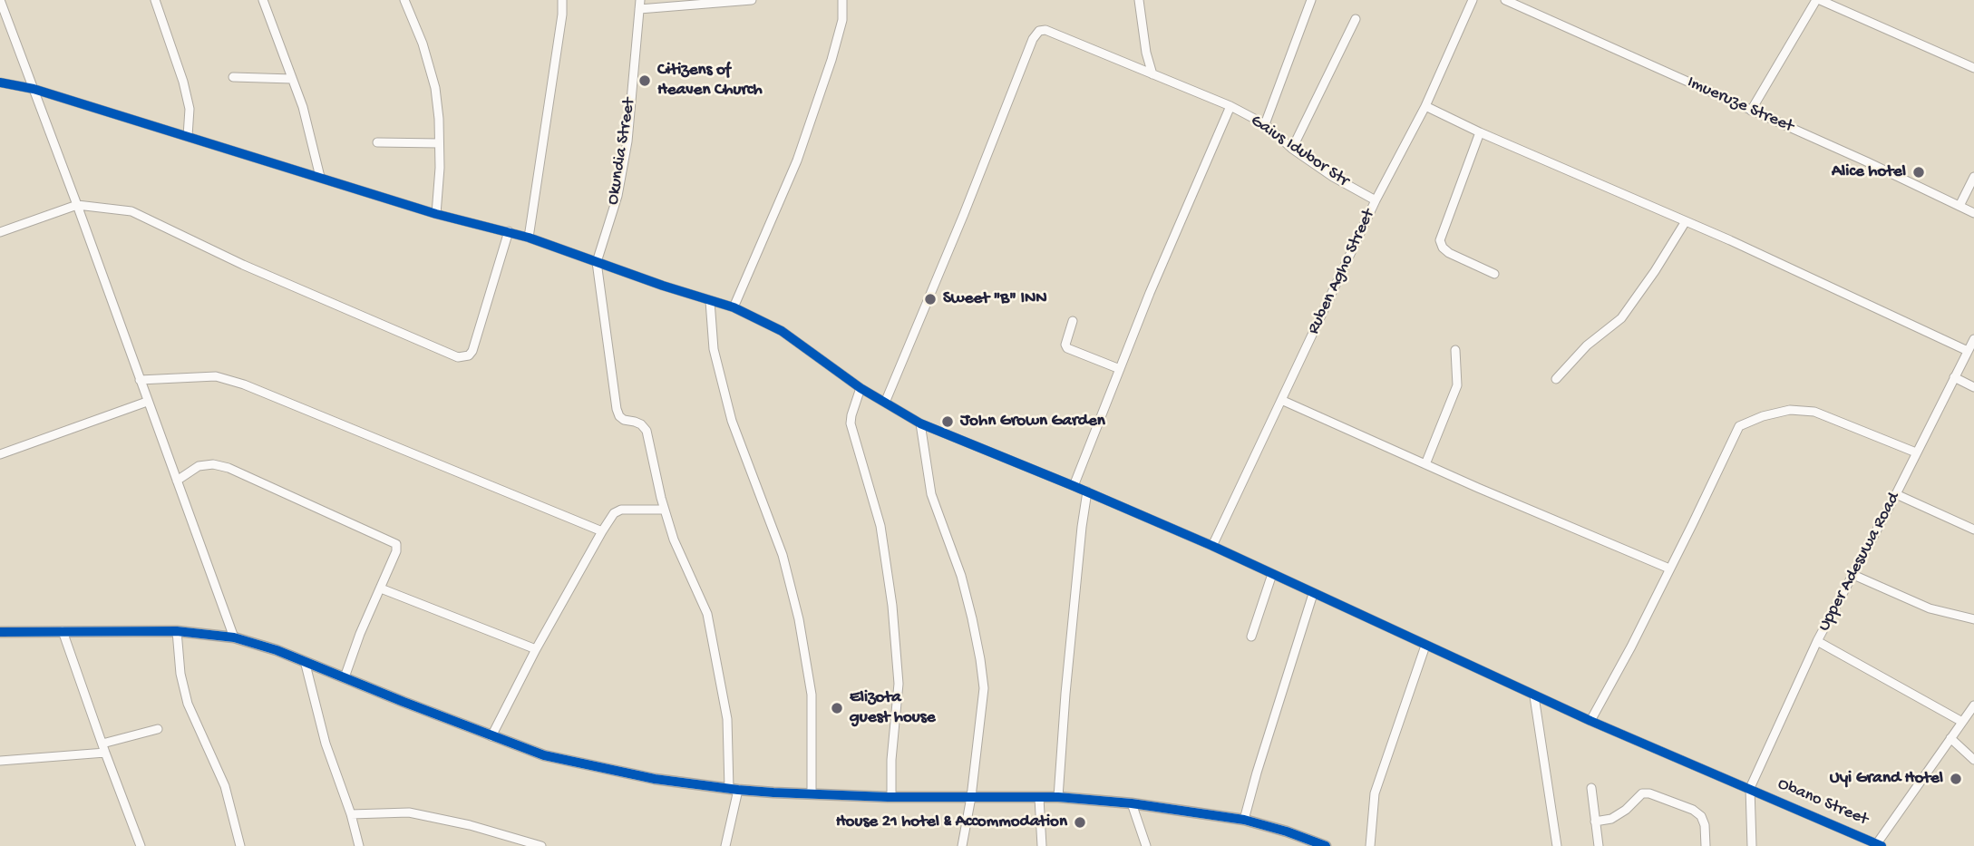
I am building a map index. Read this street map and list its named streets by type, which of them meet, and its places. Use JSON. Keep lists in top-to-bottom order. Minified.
{"streets":{"street":["Imueruze Street","Okundia Street","Gaius Idubor Str","Ruben Agho Street","Upper Adesuwa Road","Obano Street"]},"crossings":[["Okundia Street","Obano Street"],["Gaius Idubor Str","Ruben Agho Street"],["Gaius Idubor Str","Obano Street"],["Ruben Agho Street","Obano Street"],["Upper Adesuwa Road","Obano Street"]],"places":["Citizens of Heaven Church","Alice hotel","Sweet \"B\" INN","John Grown Garden","Elizota guest house","Uyi Grand Hotel","House 21 hotel & Accommodation"]}
